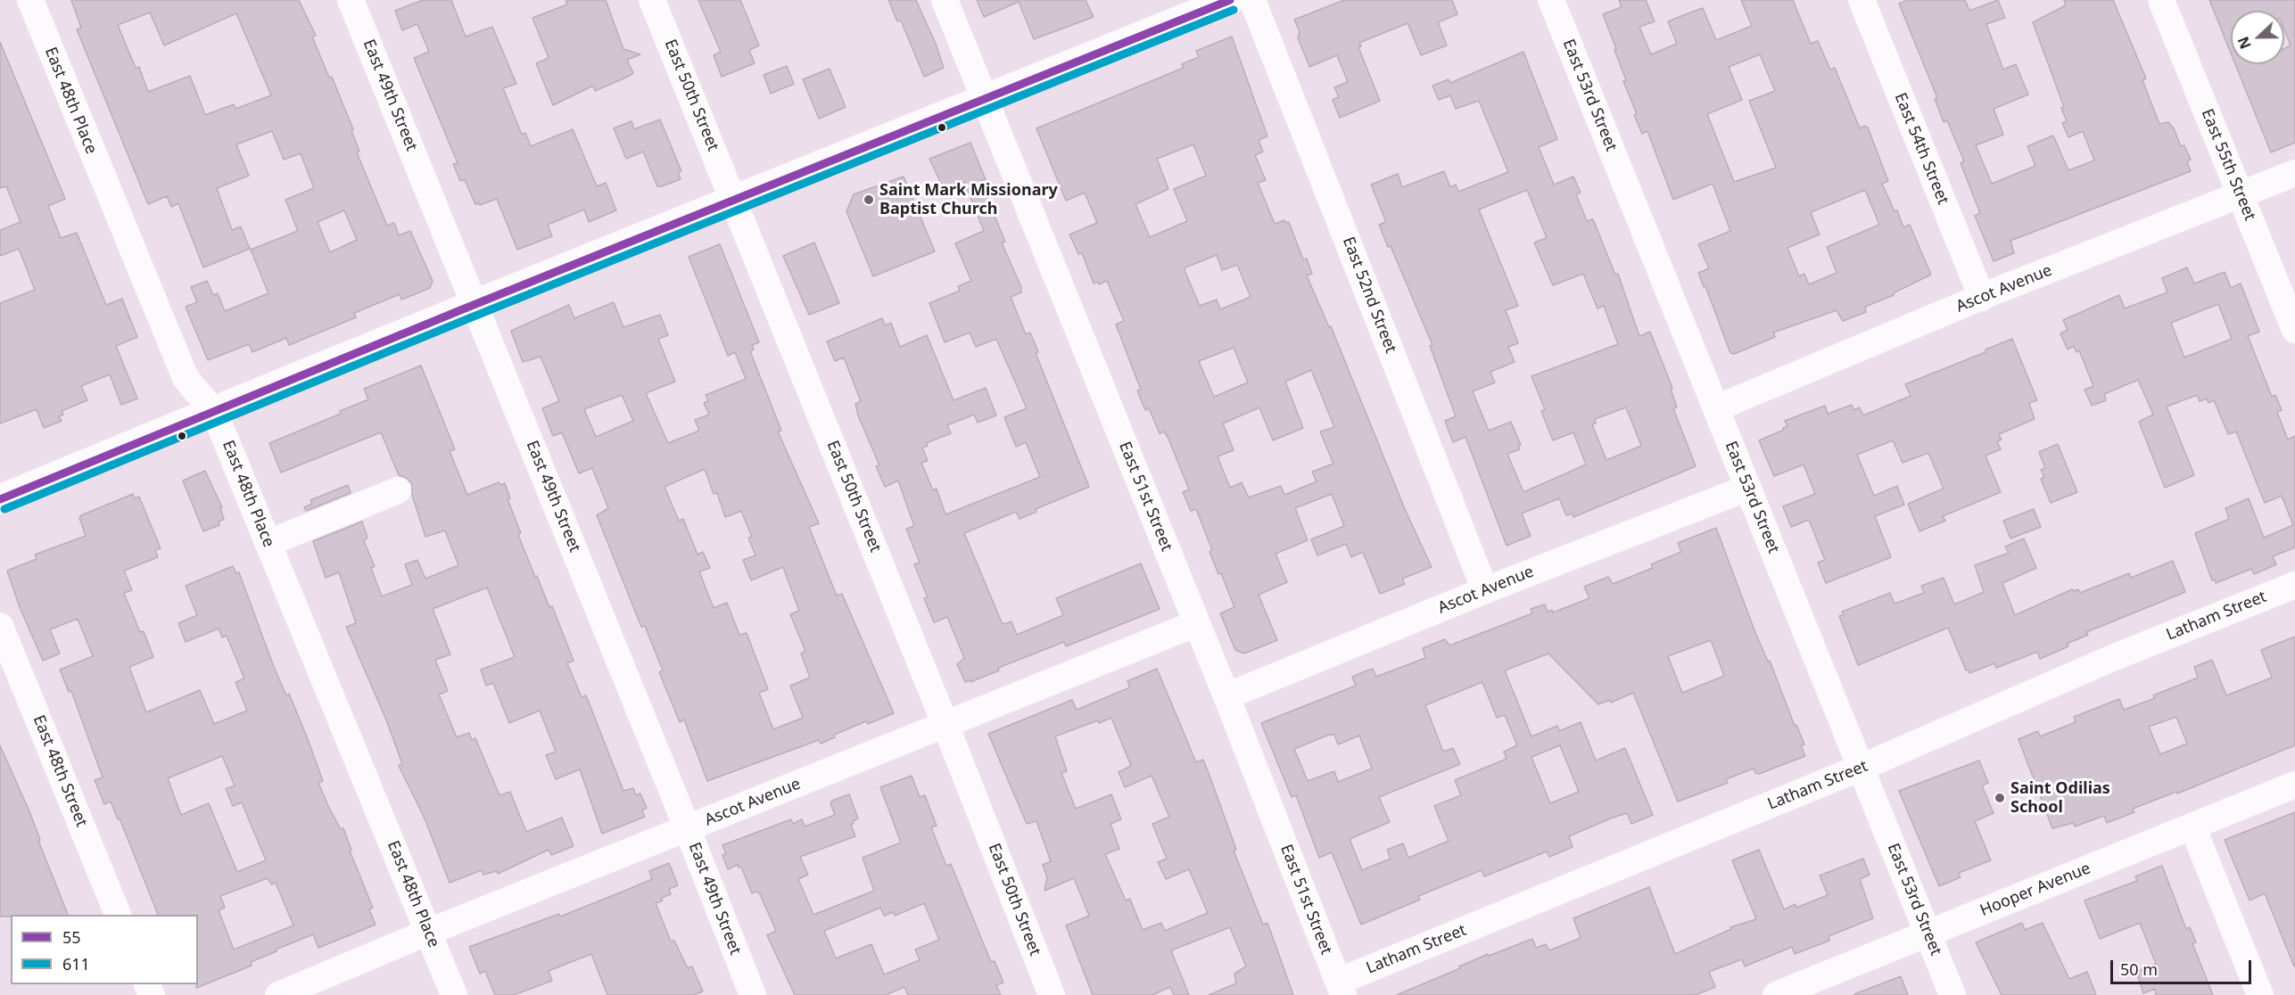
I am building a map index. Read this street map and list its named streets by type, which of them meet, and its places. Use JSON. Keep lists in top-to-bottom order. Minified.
{"streets":{"street":["East 49th Street","East 50th Street","East 53rd Street","East 48th Place","East 54th Street","East 55th Street","Ascot Avenue","East 52nd Street","East 51st Street","Latham Street","East 48th Street","Hooper Avenue"]},"crossings":[["East 49th Street","Ascot Avenue"],["East 50th Street","Ascot Avenue"],["East 53rd Street","Ascot Avenue"],["East 53rd Street","Latham Street"],["East 53rd Street","Hooper Avenue"],["East 48th Place","Ascot Avenue"],["East 54th Street","Ascot Avenue"],["East 55th Street","Ascot Avenue"],["Ascot Avenue","East 52nd Street"],["Ascot Avenue","East 51st Street"],["East 51st Street","Latham Street"]],"places":["Saint Mark Missionary Baptist Church","Saint Odilias School"],"lines":["transit line 55","transit line 611"],"legend":["55","611"],"scale_bar":"50 m","north":"left"}
